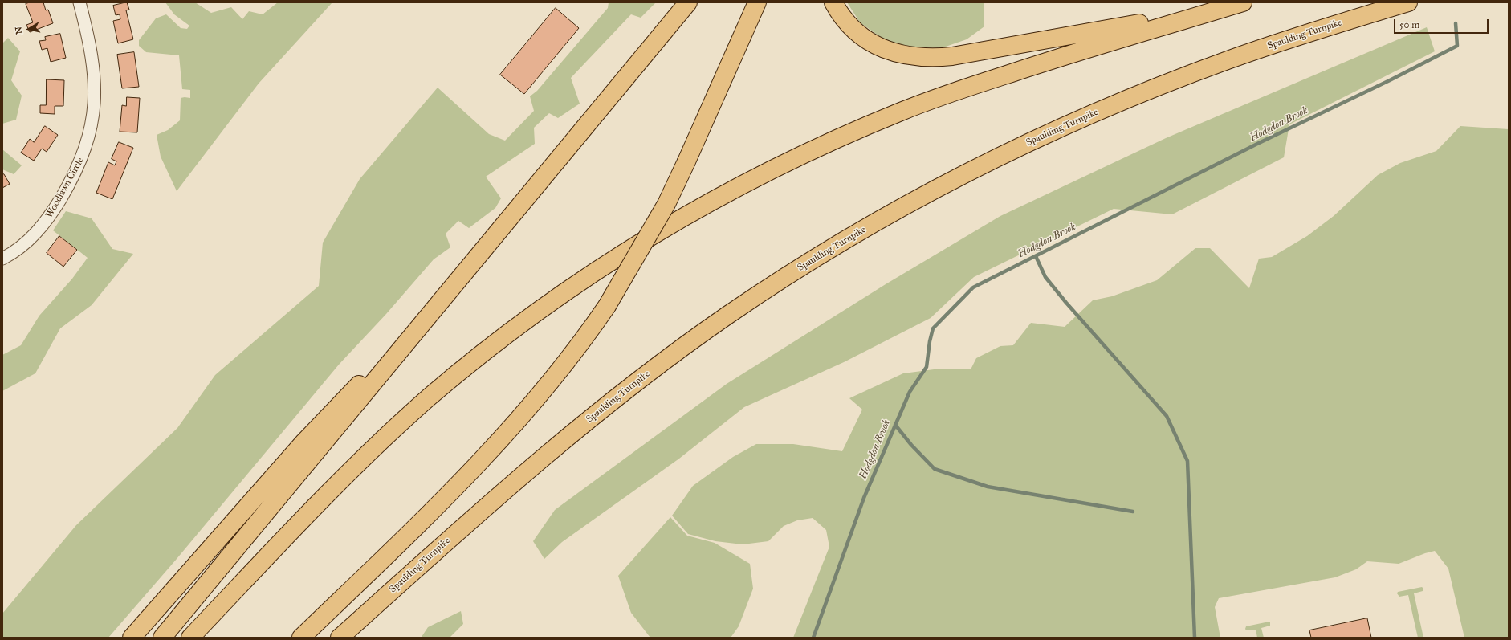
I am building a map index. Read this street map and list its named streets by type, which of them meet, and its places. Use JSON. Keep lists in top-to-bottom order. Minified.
{"streets":{"highway":["Spaulding Turnpike"],"street":["Woodlawn Circle"]},"water":["Hodgdon Brook"],"scale_bar":"50 m","north":"left"}
